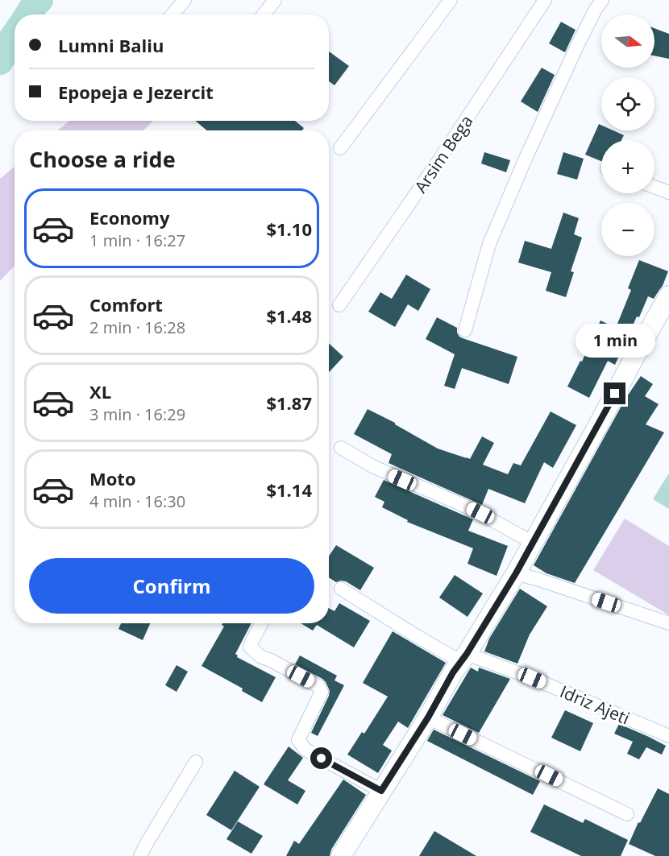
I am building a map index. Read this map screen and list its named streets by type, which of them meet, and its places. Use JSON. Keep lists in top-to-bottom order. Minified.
{"streets":{"street":["Arsim Bega","Idriz Ajeti"]},"north":"right","page":{"map_buttons":["+","−"],"banner":["Lumni Baliu","Epopeja e Jezercit"],"heading":"Choose a ride","list":[{"name":"Economy","note":"1 min · 16:27","value":"$1.10"},{"name":"Comfort","note":"2 min · 16:28","value":"$1.48"},{"name":"XL","note":"3 min · 16:29","value":"$1.87"},{"name":"Moto","note":"4 min · 16:30","value":"$1.14"}],"bubble":"1 min","buttons":"Confirm"}}
